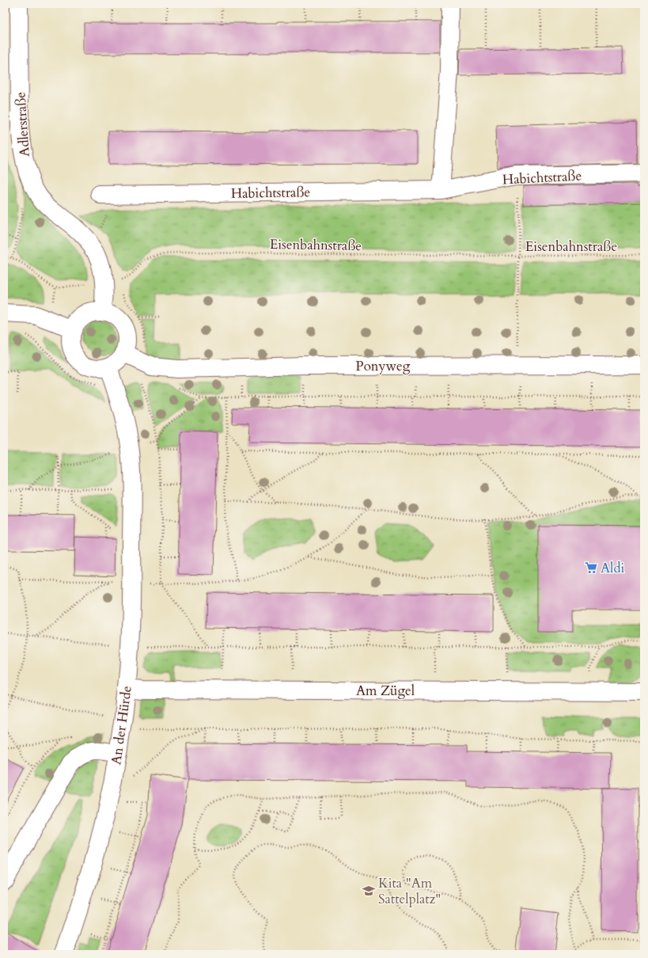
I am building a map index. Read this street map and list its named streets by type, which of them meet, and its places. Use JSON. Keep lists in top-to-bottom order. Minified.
{"streets":{"street":["Adlerstraße","Habichtstraße","Ponyweg","Am Zügel","An der Hürde"],"path":["Eisenbahnstraße"]},"crossings":[["Adlerstraße","Eisenbahnstraße"],["Adlerstraße","Ponyweg"],["Adlerstraße","An der Hürde"],["Ponyweg","An der Hürde"],["Am Zügel","An der Hürde"]],"places":{"supermarket":["Aldi"],"school or university":["Kita \"Am Sattelplatz\""]}}
